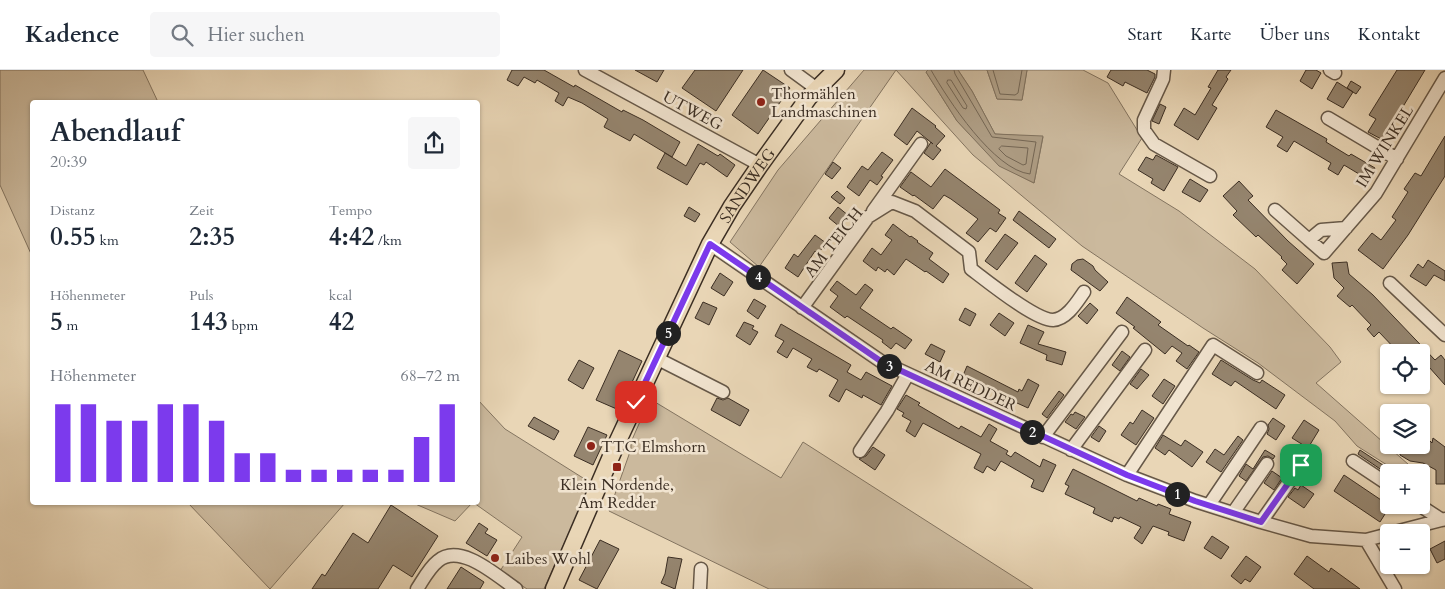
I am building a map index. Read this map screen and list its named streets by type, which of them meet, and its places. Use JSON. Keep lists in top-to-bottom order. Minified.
{"streets":{"main road":["SANDWEG"],"street":["UTWEG","IM WINKEL","AM TEICH","AM REDDER"]},"crossings":[["UTWEG","SANDWEG"],["SANDWEG","AM REDDER"],["AM TEICH","AM REDDER"]],"places":{"other":["Thormählen Landmaschinen","TTC Elmshorn","Laibes Wohl"],"transit":["Klein Nordende, Am Redder"]},"page":{"header":"Kadence","search":"Hier suchen","nav":["Start","Karte","Über uns","Kontakt"],"heading":["Abendlauf","20:39"],"stats":[["Distanz","0.55 km"],["Zeit","2:35"],["Tempo","4:42 /km"],["Höhenmeter","5 m"],["Puls","143 bpm"],["kcal","42"]],"pins":["4","5","3","2","1"],"map_buttons":["+","−"],"chart":["Höhenmeter","68–72 m"]}}
